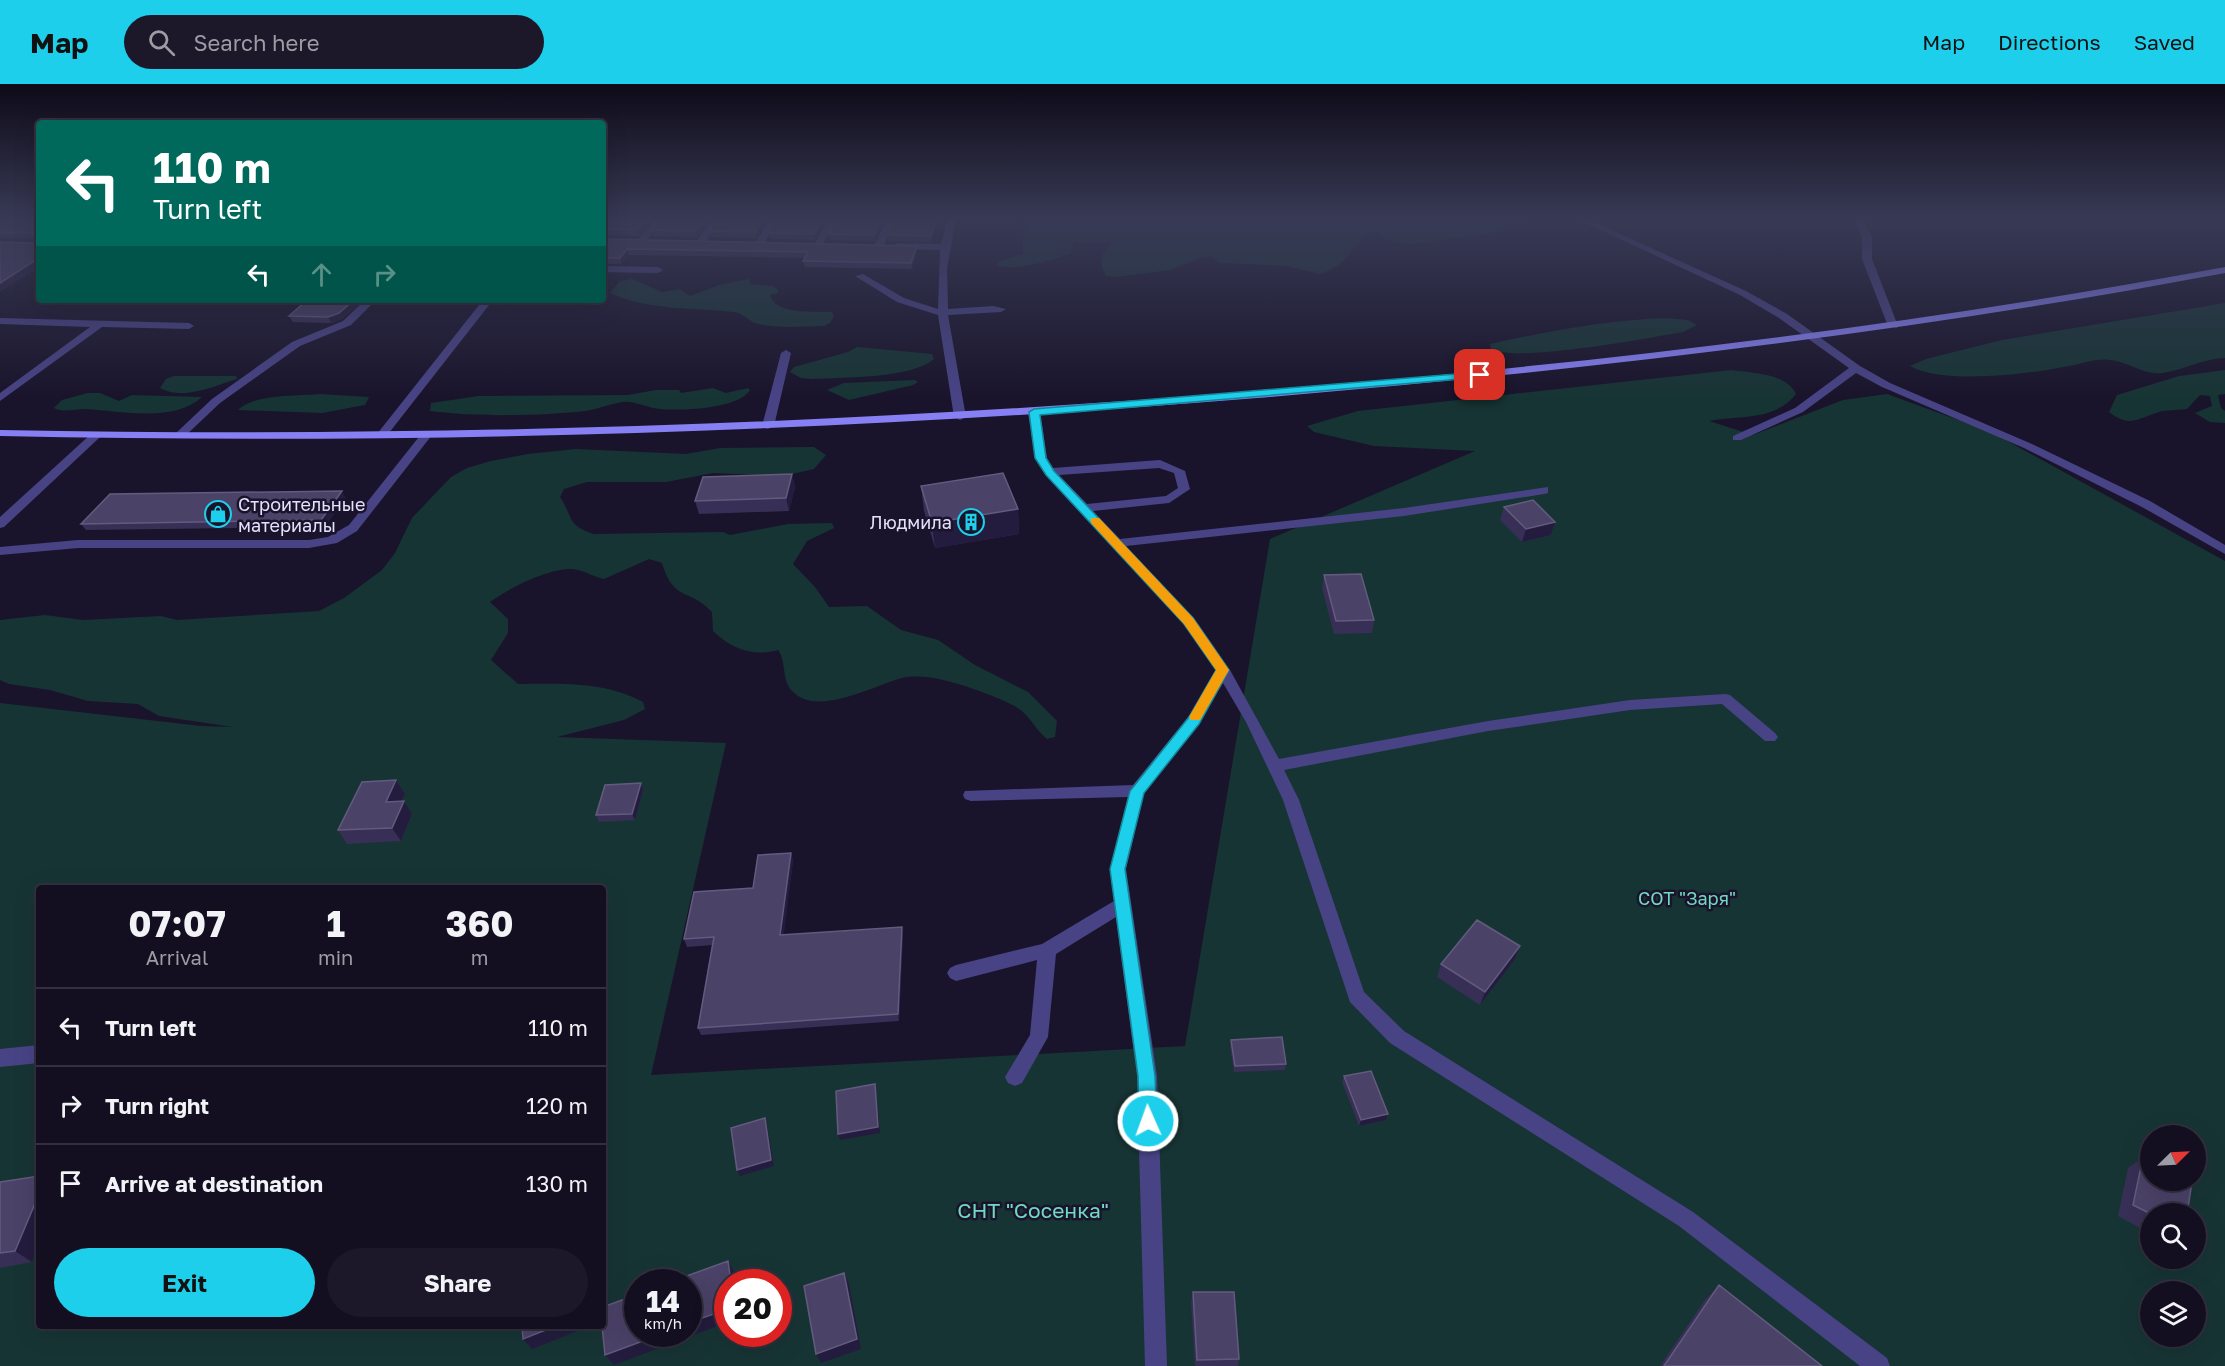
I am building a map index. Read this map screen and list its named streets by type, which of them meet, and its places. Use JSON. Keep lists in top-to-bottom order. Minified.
{"parks":["СОТ \"Заря\"","СНТ \"Сосенка\""],"places":{"shop":["Строительные материалы"],"building":["Людмила"]},"north":"top right","page":{"header":"Map","search":"Search here","nav":["Map","Directions","Saved"],"turn":["110 m","Turn left"],"eta":["07:07","Arrival","1","min","360","m"],"list":[{"name":"Turn left","value":"110 m"},{"name":"Turn right","value":"120 m"},{"name":"Arrive at destination","value":"130 m"}],"buttons":["Exit","Share"],"speed":"14 km/h","limit":"20"}}
